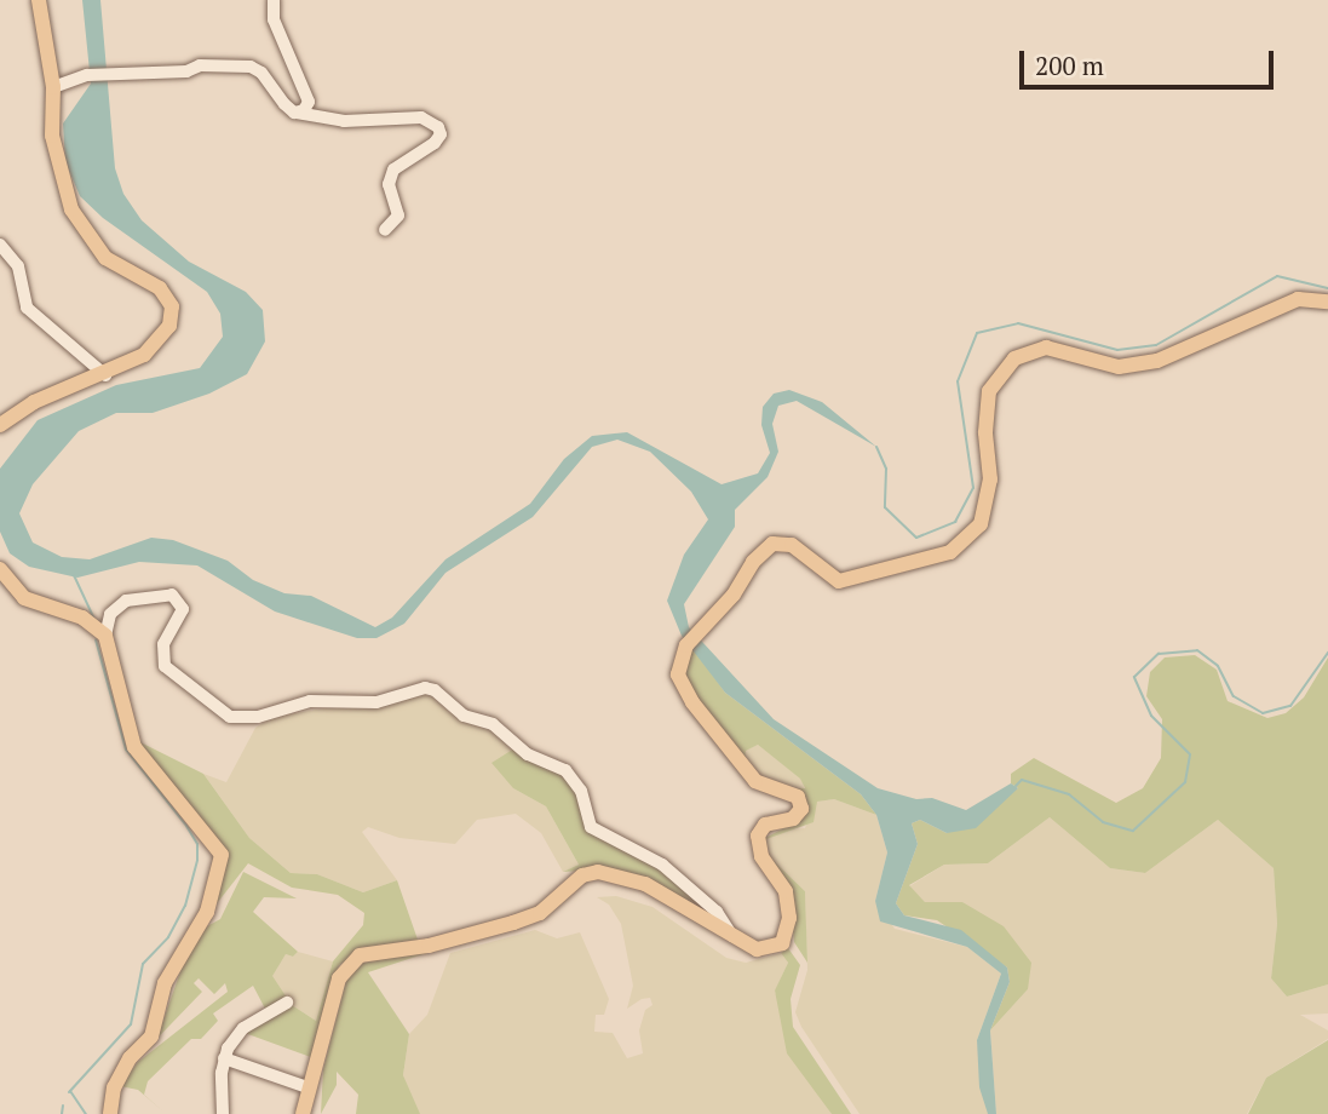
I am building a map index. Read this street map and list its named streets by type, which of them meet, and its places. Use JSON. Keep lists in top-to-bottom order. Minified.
{"scale_bar":"200 m"}
